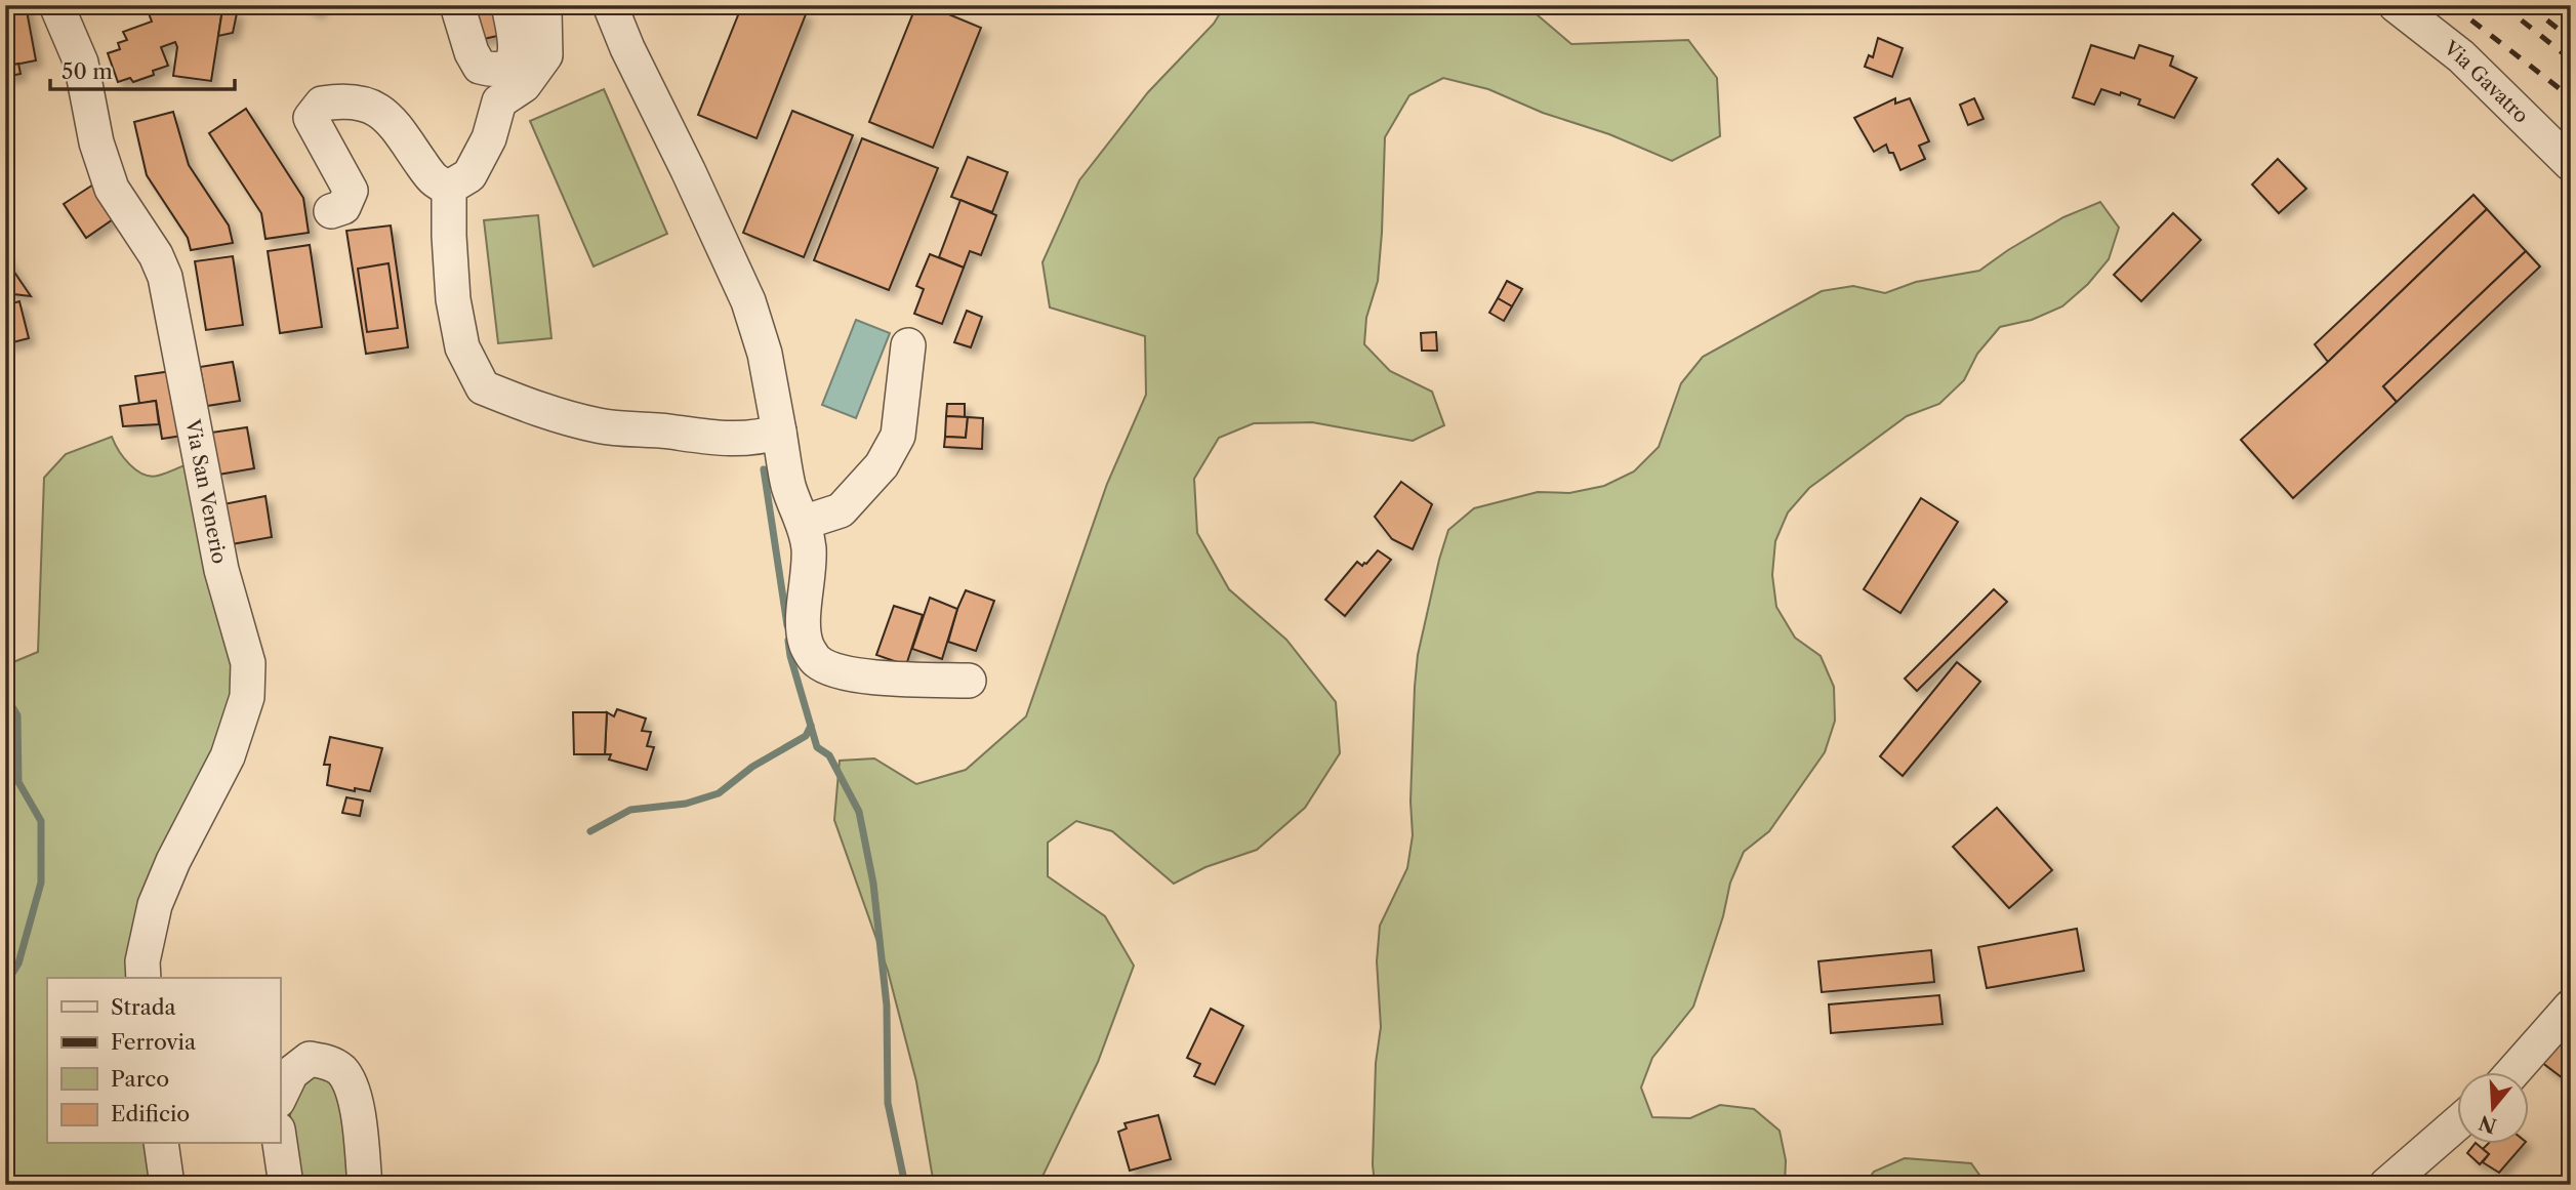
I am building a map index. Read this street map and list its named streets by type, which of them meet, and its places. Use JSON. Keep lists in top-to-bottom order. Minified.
{"streets":{"street":["Via Gavatro","Via San Venerio"]},"legend":["Strada","Ferrovia","Parco","Edificio"],"scale_bar":"50 m","north":"bottom"}
